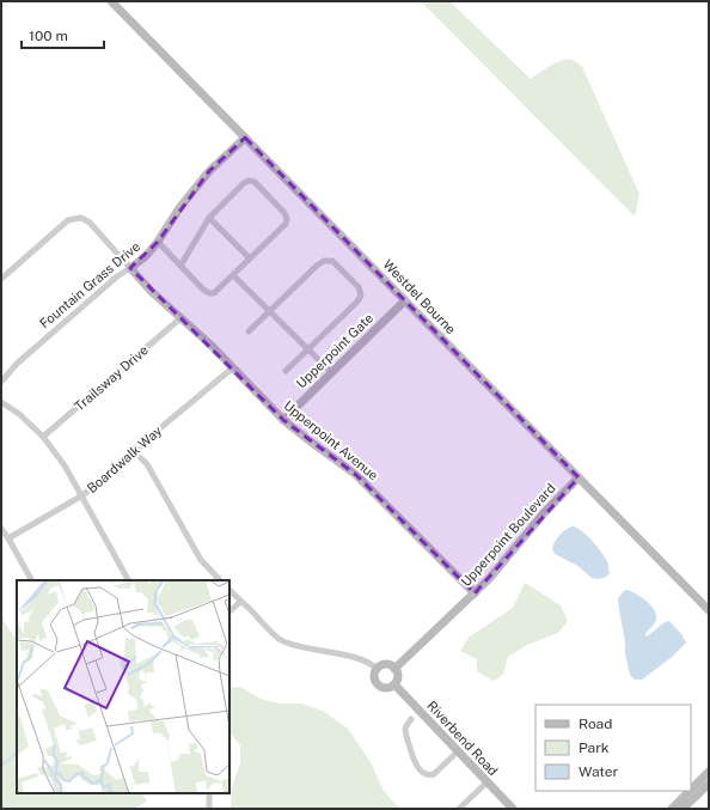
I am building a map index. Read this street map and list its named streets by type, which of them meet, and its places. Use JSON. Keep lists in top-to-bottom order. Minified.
{"streets":{"street":["Fountain Grass Drive","Westdel Bourne","Upperpoint Gate","Trailsway Drive","Upperpoint Avenue","Boardwalk Way","Upperpoint Boulevard","Riverbend Road"]},"crossings":[["Fountain Grass Drive","Westdel Bourne"],["Fountain Grass Drive","Upperpoint Avenue"],["Westdel Bourne","Upperpoint Gate"],["Westdel Bourne","Upperpoint Boulevard"],["Upperpoint Gate","Upperpoint Avenue"],["Trailsway Drive","Upperpoint Avenue"],["Upperpoint Avenue","Boardwalk Way"],["Upperpoint Avenue","Upperpoint Boulevard"],["Upperpoint Boulevard","Riverbend Road"]],"legend":["Road","Park","Water"],"scale_bar":"100 m"}
